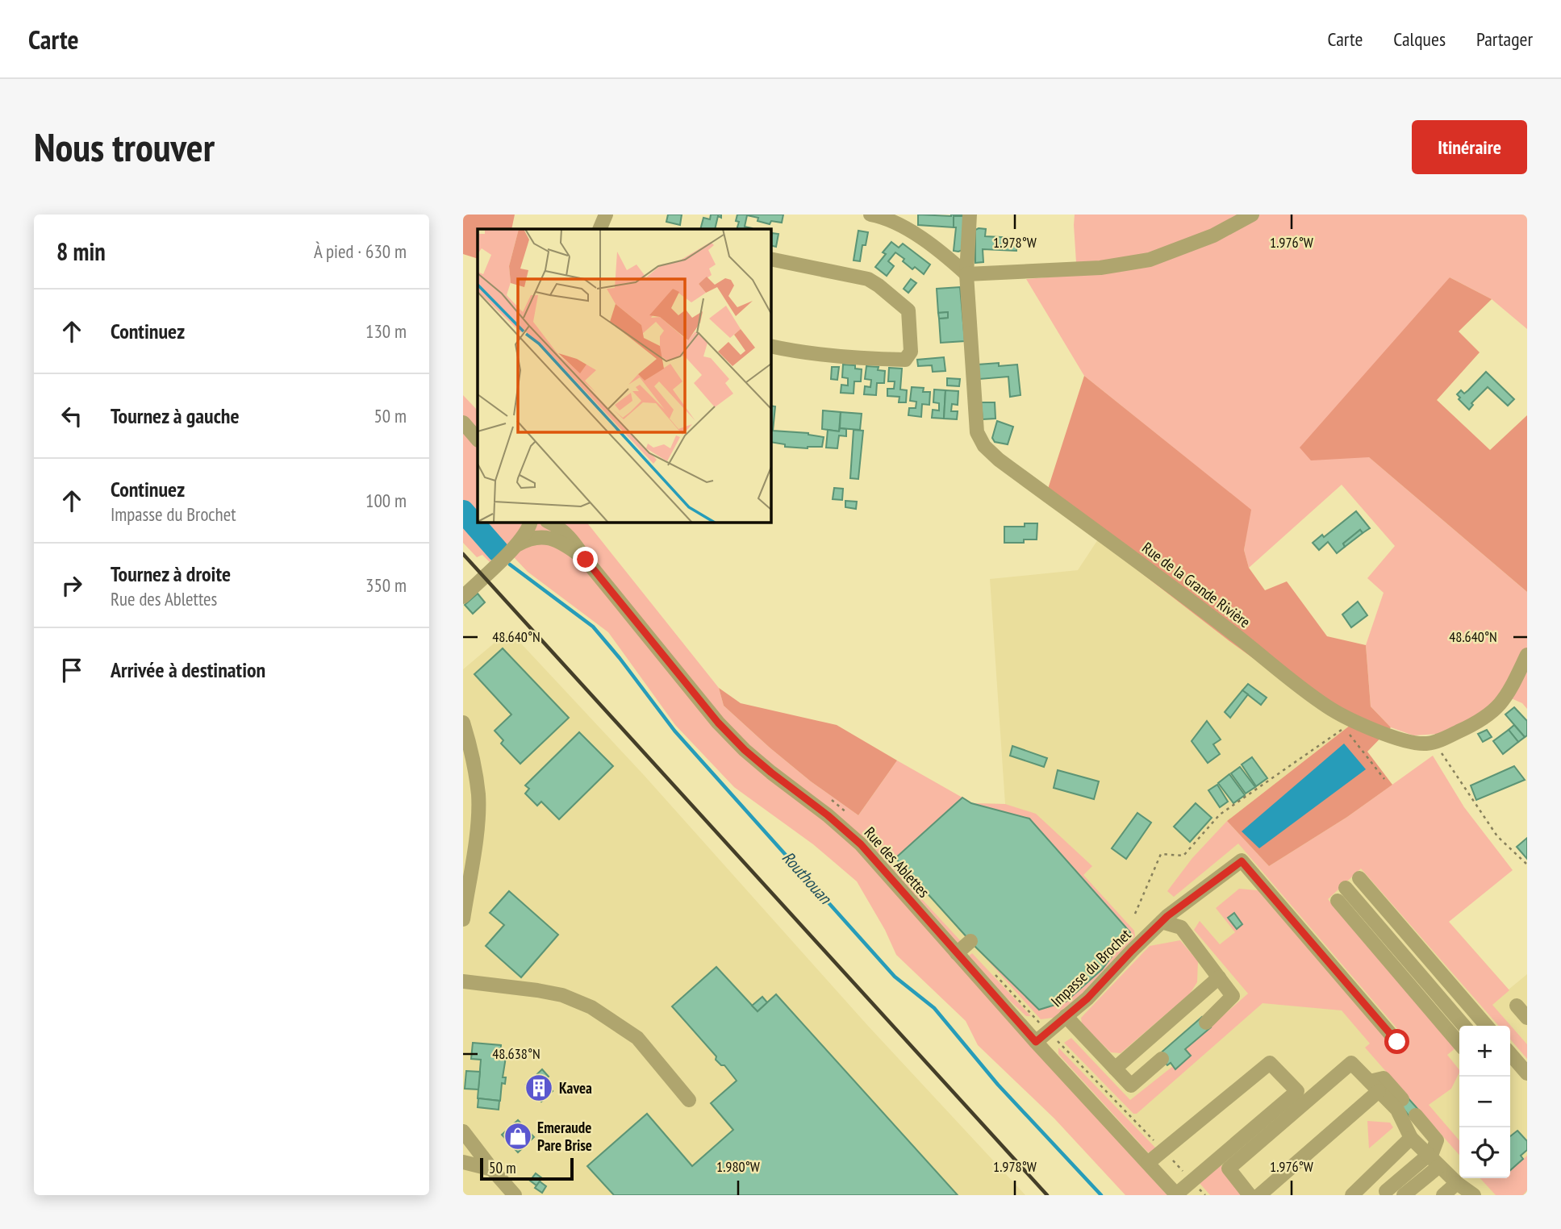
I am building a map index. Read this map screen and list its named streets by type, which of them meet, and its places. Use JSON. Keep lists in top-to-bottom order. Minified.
{"streets":{"street":["Rue de la Grande Rivière","Rue des Ablettes","Impasse du Brochet"]},"crossings":[["Rue des Ablettes","Impasse du Brochet"]],"water":["Routhouan"],"places":{"building":["Kavea"],"shop":["Emeraude Pare Brise"]},"scale_bar":"50 m","page":{"header":"Carte","nav":["Carte","Calques","Partager"],"buttons":"Itinéraire","title":"Nous trouver","heading":["8 min","À pied · 630 m"],"list":[["Continuez","130 m"],["Tournez à gauche","50 m"],["Continuez","Impasse du Brochet","100 m"],["Tournez à droite","Rue des Ablettes","350 m"],"Arrivée à destination"],"map_buttons":["+","−"],"scale":"50 m"},"coordinates":["1.978°W","1.976°W","48.640°N","48.638°N","1.980°W"]}
